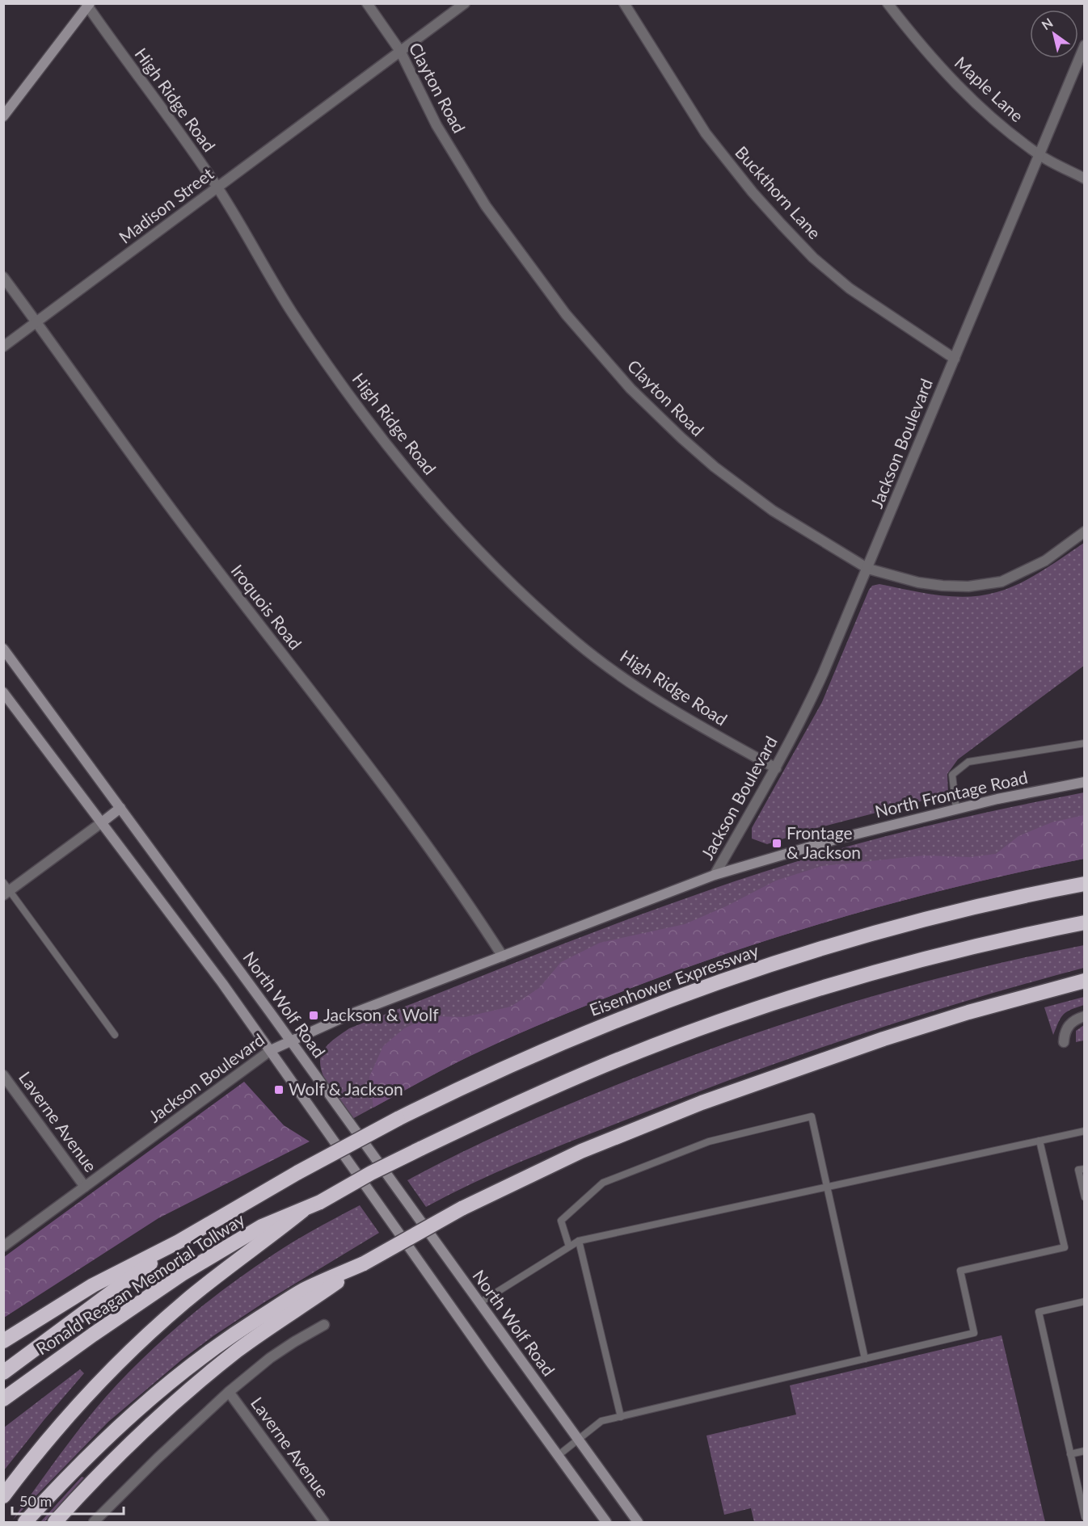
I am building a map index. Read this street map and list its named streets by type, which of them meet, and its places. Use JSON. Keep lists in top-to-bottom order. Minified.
{"streets":{"highway":["Eisenhower Expressway","Ronald Reagan Memorial Tollway"],"main road":["Jackson Boulevard","North Frontage Road","North Wolf Road"],"street":["Clayton Road","Maple Lane","High Ridge Road","Buckthorn Lane","Madison Street","Iroquois Road","Laverne Avenue"]},"crossings":[["Clayton Road","Madison Street"],["Clayton Road","Jackson Boulevard"],["Maple Lane","Jackson Boulevard"],["High Ridge Road","Madison Street"],["High Ridge Road","Jackson Boulevard"],["Buckthorn Lane","Jackson Boulevard"],["Madison Street","Iroquois Road"],["Jackson Boulevard","Iroquois Road"],["Jackson Boulevard","North Frontage Road"],["Jackson Boulevard","North Wolf Road"],["Jackson Boulevard","Laverne Avenue"],["Eisenhower Expressway","Ronald Reagan Memorial Tollway"]],"places":{"transit":["Frontage & Jackson","Jackson & Wolf","Wolf & Jackson"]},"scale_bar":"50 m","north":"top left"}
